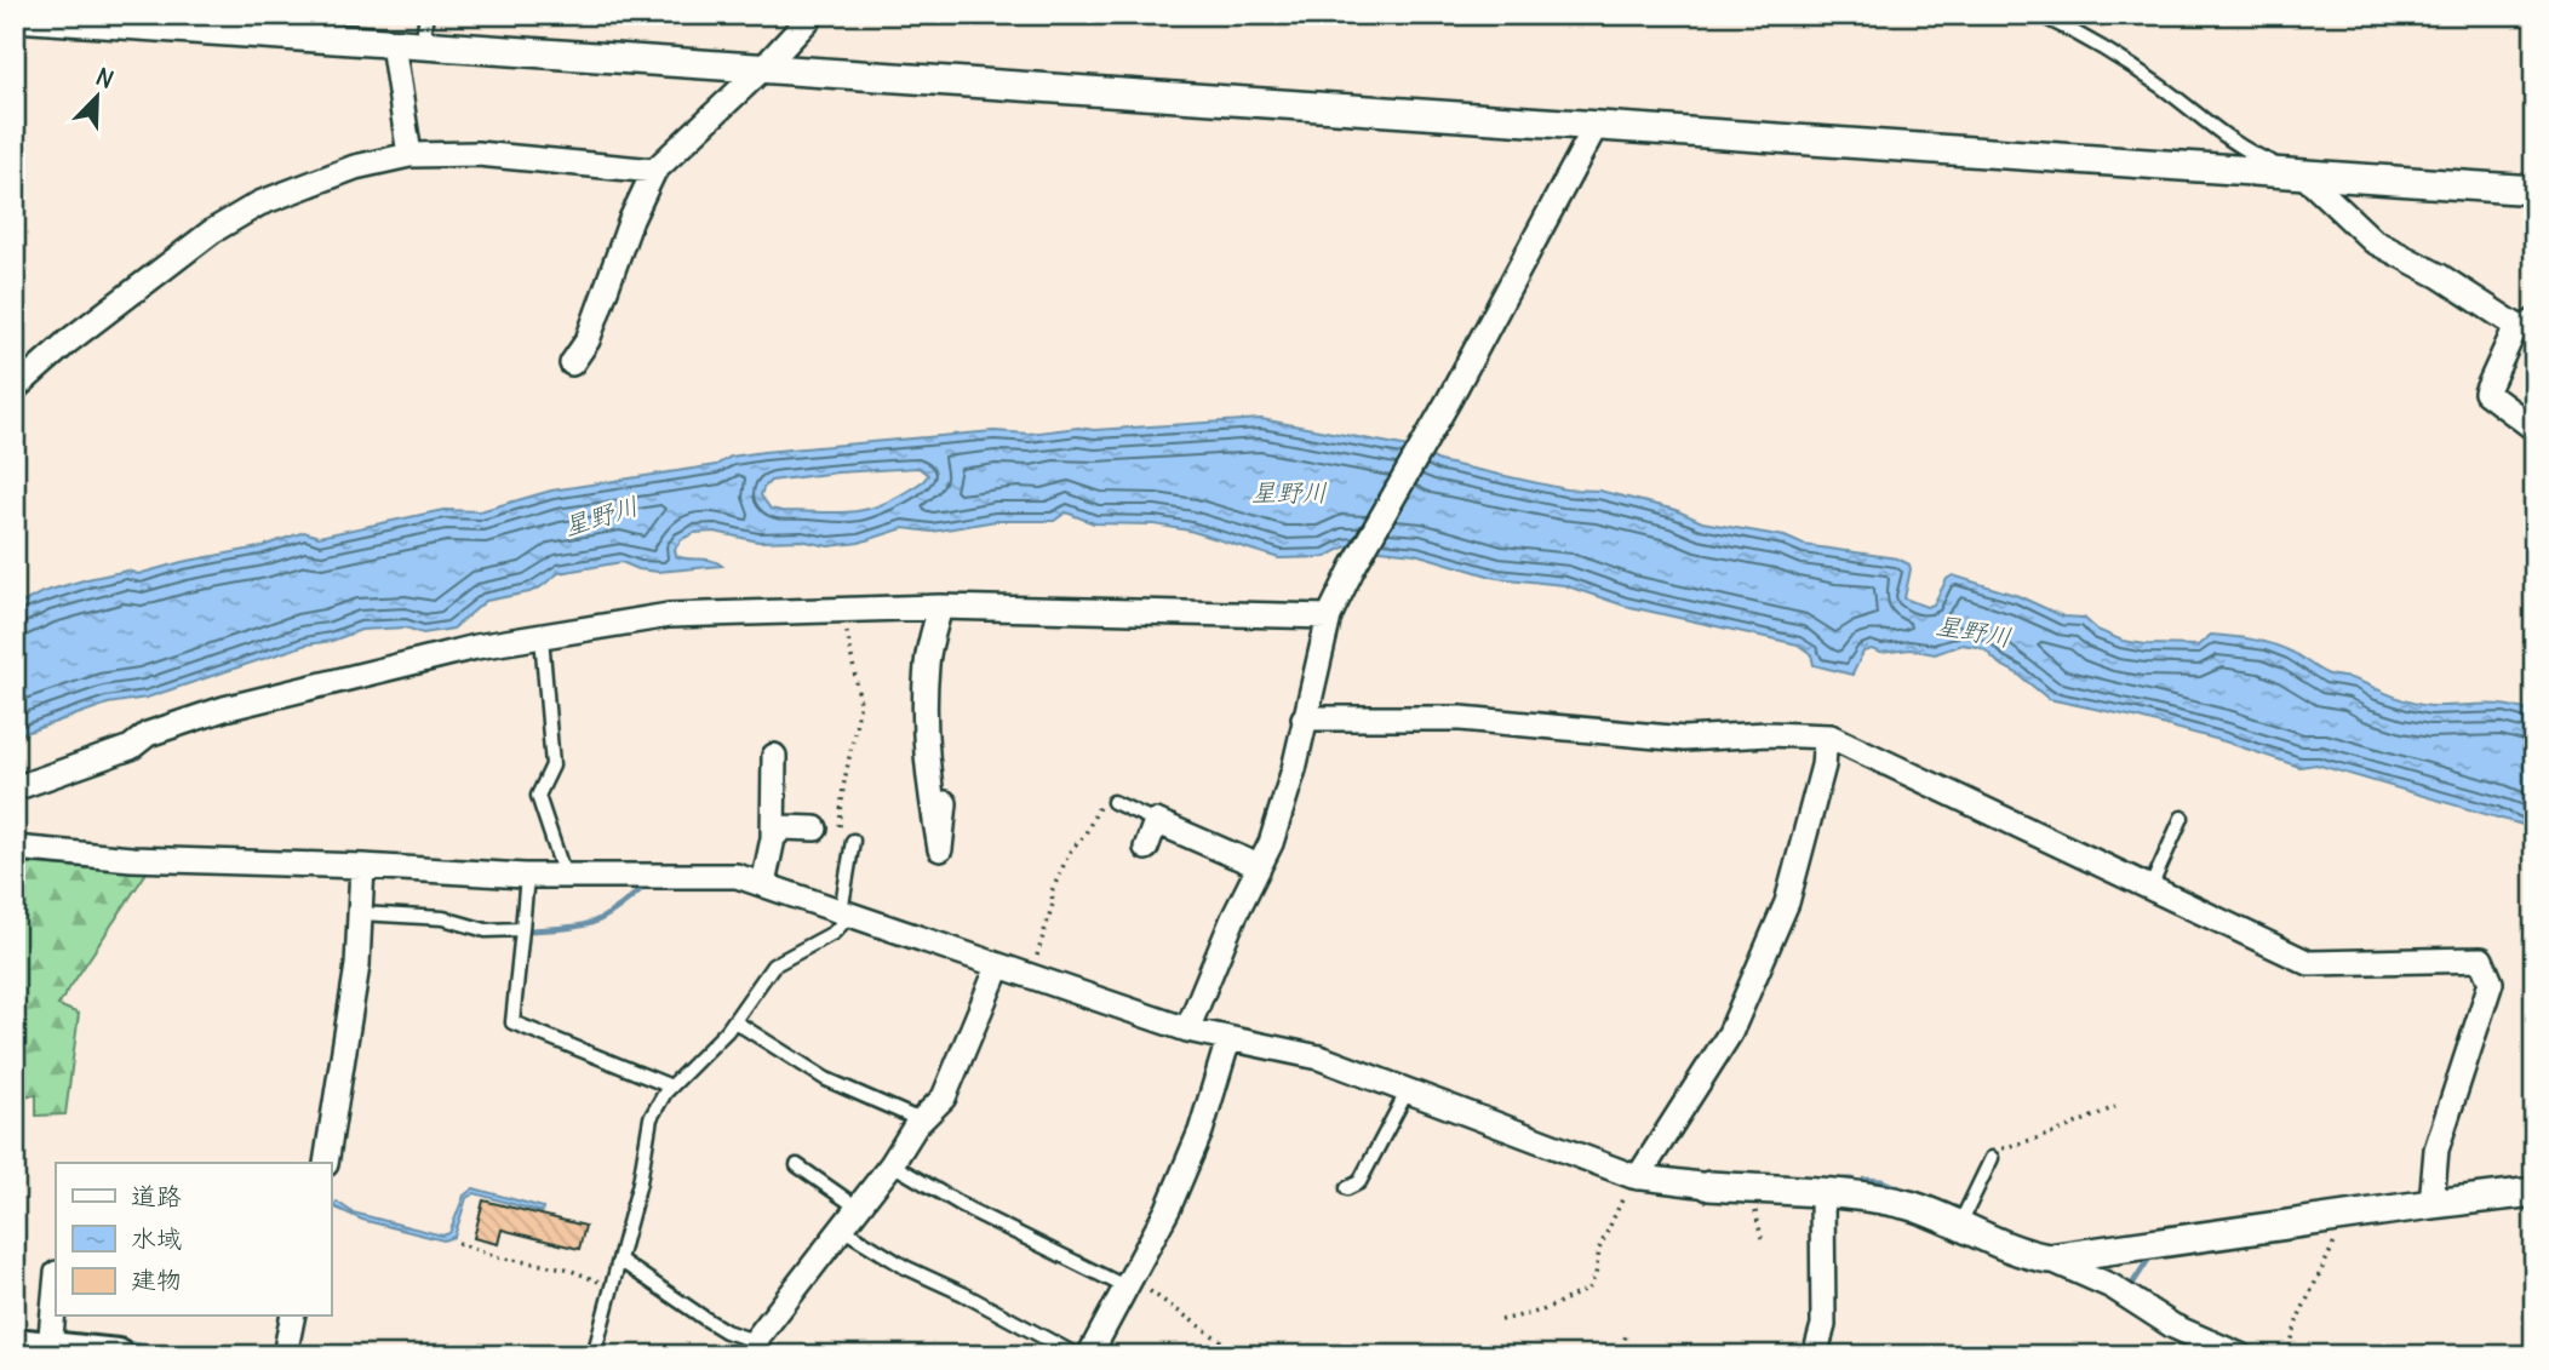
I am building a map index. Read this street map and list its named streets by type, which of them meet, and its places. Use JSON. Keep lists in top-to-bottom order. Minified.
{"water":["星野川"],"legend":["道路","水域","建物"],"north":"top right"}
